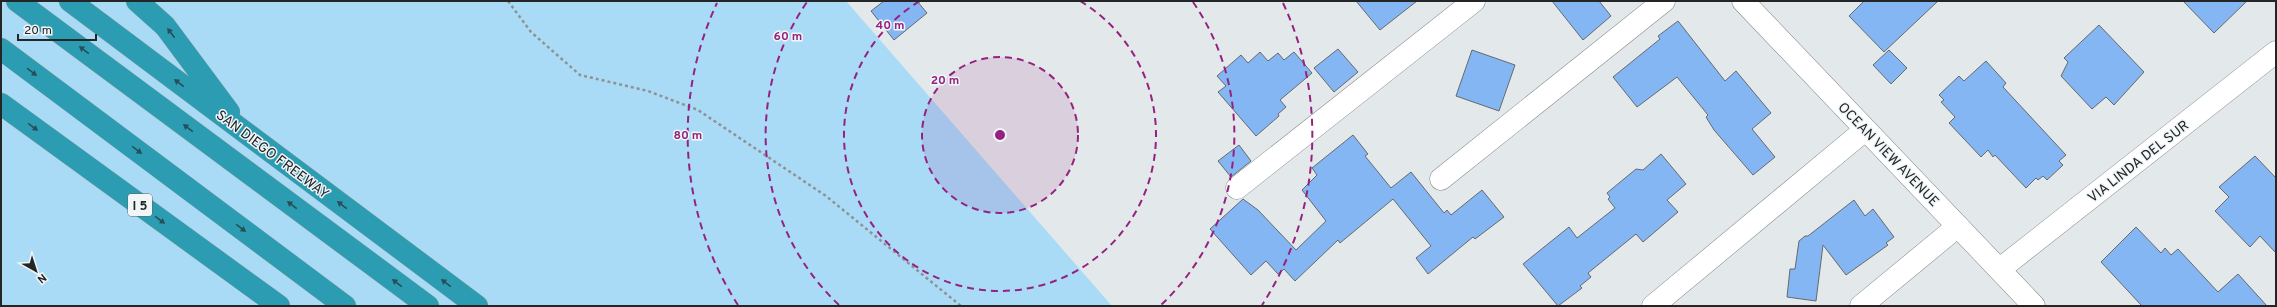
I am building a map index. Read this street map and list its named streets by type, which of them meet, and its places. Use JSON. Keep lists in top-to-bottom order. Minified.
{"streets":{"highway":["SAN DIEGO FREEWAY","I 5"],"street":["OCEAN VIEW AVENUE","VIA LINDA DEL SUR"]},"crossings":[["OCEAN VIEW AVENUE","VIA LINDA DEL SUR"]],"scale_bar":"20 m","north":"bottom right","rings":["40 m","60 m","20 m","80 m"]}
